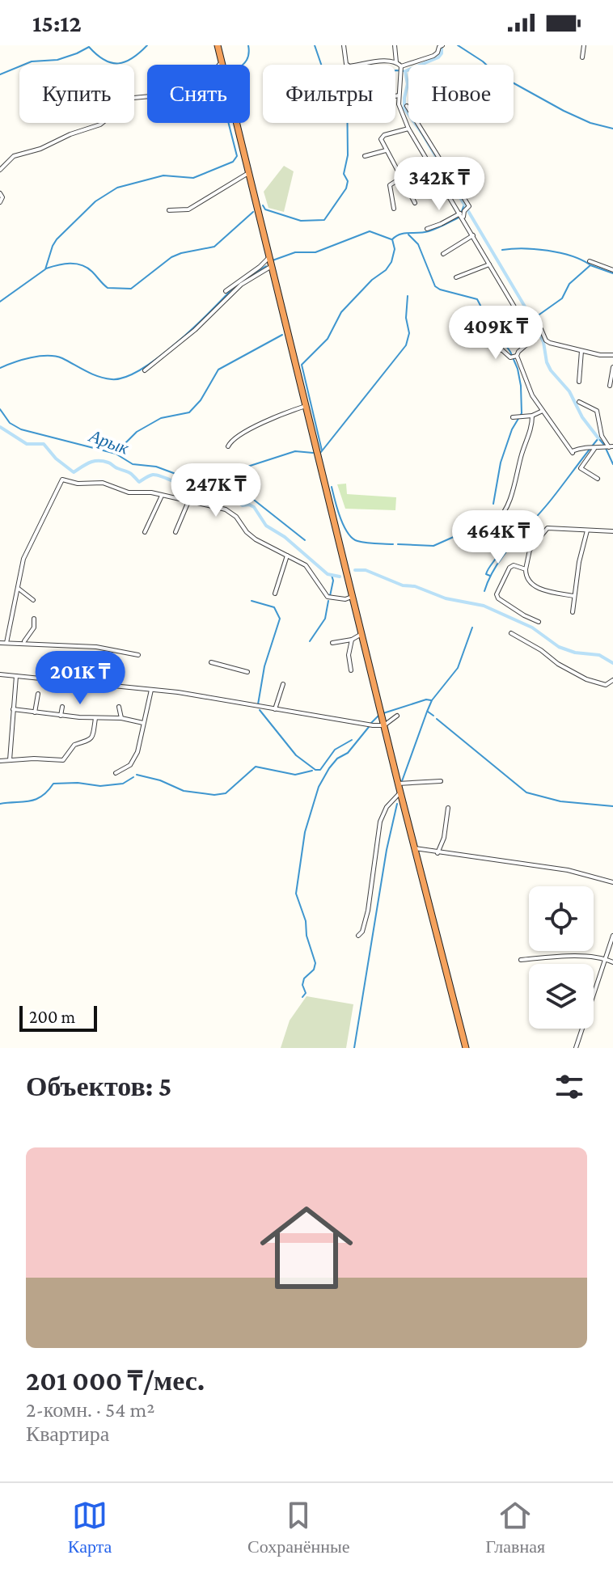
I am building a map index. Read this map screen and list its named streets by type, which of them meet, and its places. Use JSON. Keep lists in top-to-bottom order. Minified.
{"water":["Арык"],"scale_bar":"200 m","page":{"status":"15:12","chip":["Купить","Снять","Фильтры","Новое"],"price":["342K ₸","409K ₸","247K ₸","464K ₸","201K ₸"],"scale":"200 m","heading":"Объектов: 5","list":[{"name":"201 000 ₸/мес.","note":"2-комн. · 54 m² · Квартира"}],"tabs":["Карта","Сохранённые","Главная"]}}
